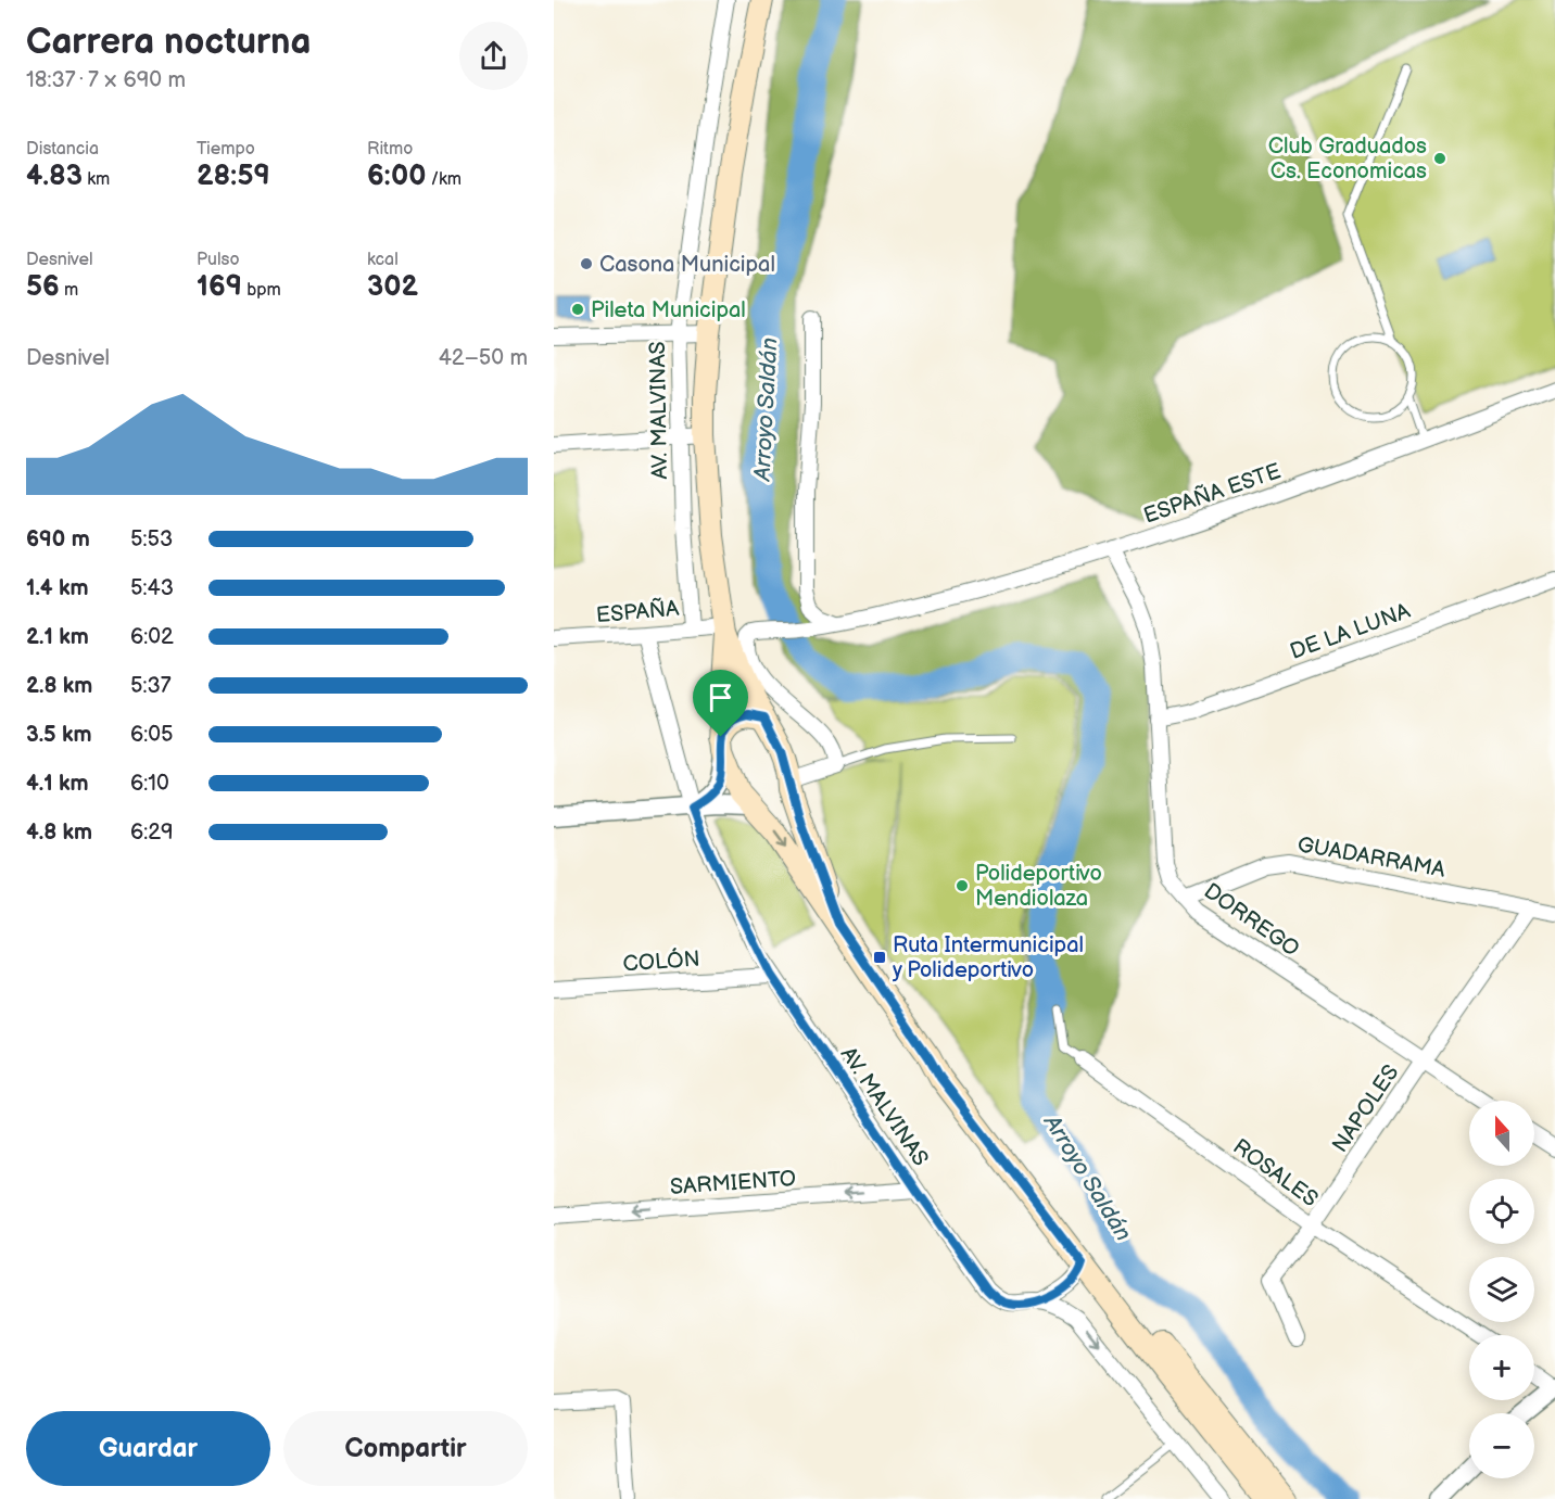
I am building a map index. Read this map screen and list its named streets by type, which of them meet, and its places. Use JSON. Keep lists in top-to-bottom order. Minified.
{"streets":{"street":["AV. MALVINAS","ESPAÑA ESTE","ESPAÑA","DE LA LUNA","GUADARRAMA","DORREGO","COLÓN","NAPOLES","ROSALES","SARMIENTO"]},"crossings":[["AV. MALVINAS","ESPAÑA"],["AV. MALVINAS","COLÓN"],["AV. MALVINAS","SARMIENTO"],["ESPAÑA ESTE","DORREGO"],["DE LA LUNA","DORREGO"],["GUADARRAMA","DORREGO"],["GUADARRAMA","NAPOLES"],["DORREGO","NAPOLES"],["NAPOLES","ROSALES"]],"one_way":["SARMIENTO"],"water":["Arroyo Saldán"],"places":{"other":["Club Graduados Cs. Economicas","Casona Municipal","Pileta Municipal","Polideportivo Mendiolaza"],"transit":["Ruta Intermunicipal y Polideportivo"]},"north":"top","page":{"heading":["Carrera nocturna","18:37 · 7 × 690 m"],"stats":[["Distancia","4.83 km"],["Tiempo","28:59"],["Ritmo","6:00 /km"],["Desnivel","56 m"],["Pulso","169 bpm"],["kcal","302"]],"chart":["Desnivel","42–50 m"],"list":[{"name":"690 m","note":"5:53"},{"name":"1.4 km","note":"5:43"},{"name":"2.1 km","note":"6:02"},{"name":"2.8 km","note":"5:37"},{"name":"3.5 km","note":"6:05"},{"name":"4.1 km","note":"6:10"},{"name":"4.8 km","note":"6:29"}],"map_buttons":["+","−"],"buttons":["Guardar","Compartir"]}}
